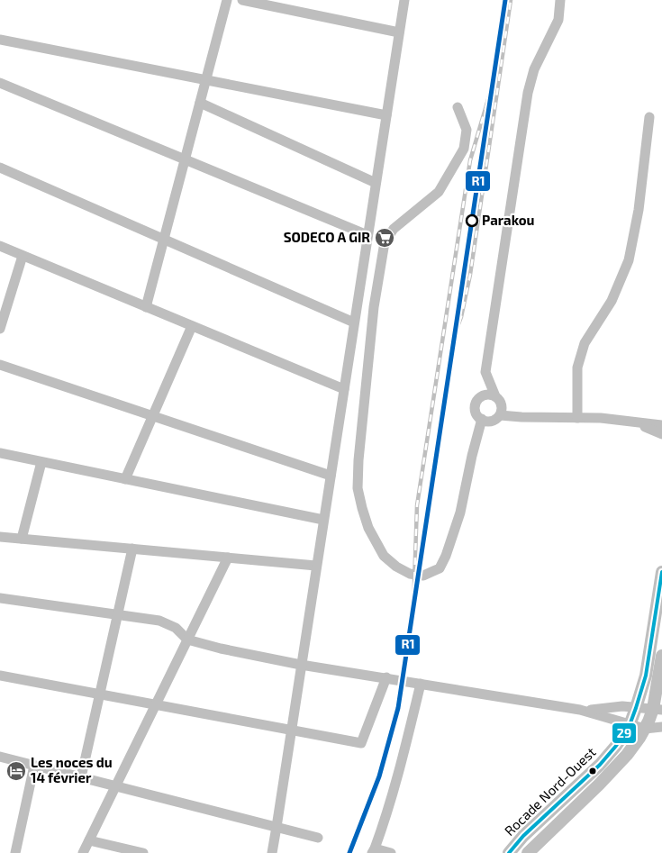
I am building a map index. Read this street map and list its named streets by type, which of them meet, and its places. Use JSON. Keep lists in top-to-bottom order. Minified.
{"streets":{"main road":["Rocade Nord-Ouest"]},"places":{"other":["Parakou"],"supermarket":["SODECO A GIR"],"hotel":["Les noces du 14 février"]},"lines":["transit line R1","transit line 29"]}
